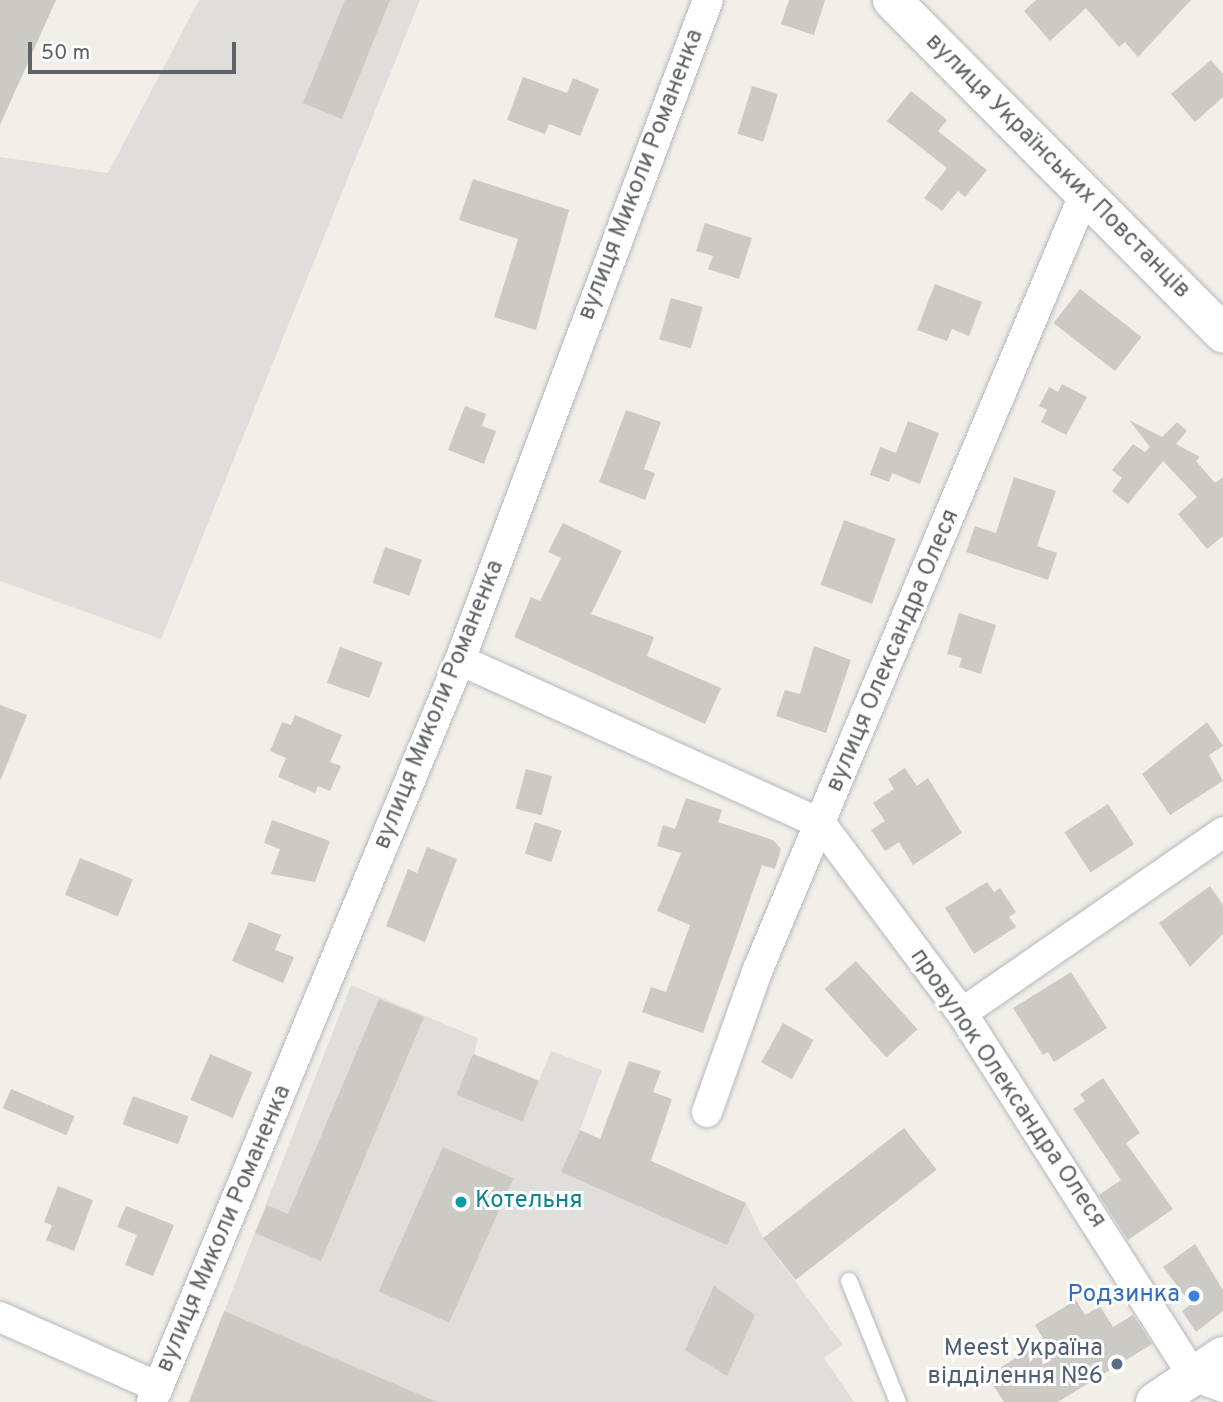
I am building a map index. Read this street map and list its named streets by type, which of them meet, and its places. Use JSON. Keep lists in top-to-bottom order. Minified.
{"streets":{"street":["вулиця Українських Повстанців","вулиця Миколи Романенка","вулиця Олександра Олеся","провулок Олександра Олеся"]},"crossings":[["вулиця Українських Повстанців","вулиця Олександра Олеся"],["вулиця Миколи Романенка","провулок Олександра Олеся"],["вулиця Олександра Олеся","провулок Олександра Олеся"]],"places":["Котельня","Родзинка","Meest Україна відділення №6"],"scale_bar":"50 m"}
